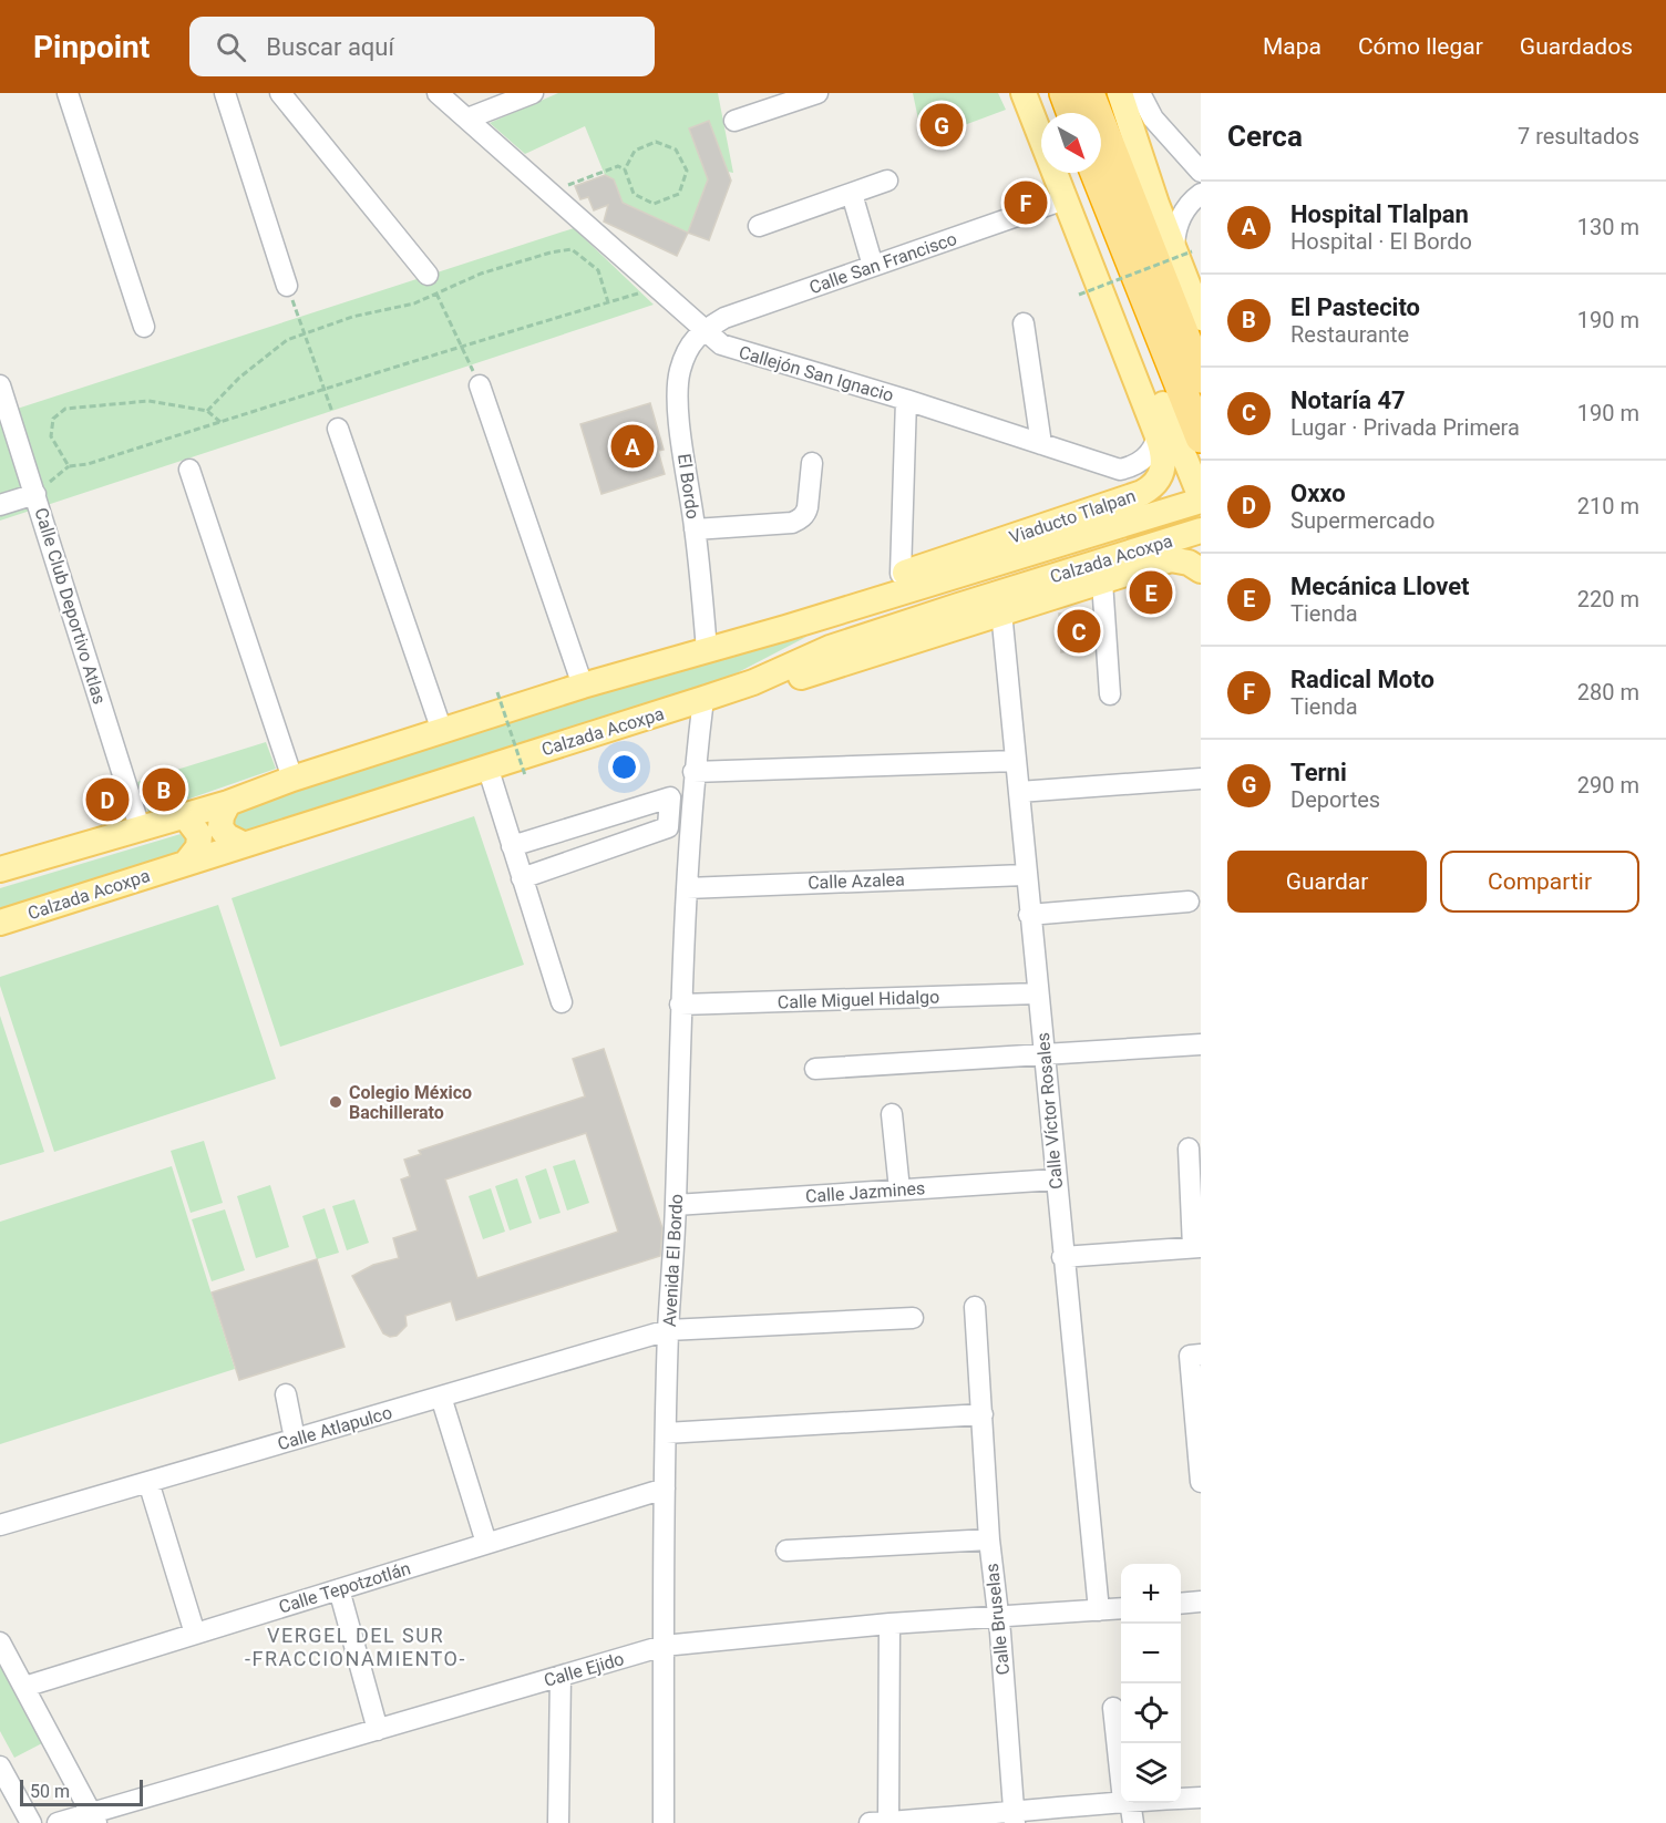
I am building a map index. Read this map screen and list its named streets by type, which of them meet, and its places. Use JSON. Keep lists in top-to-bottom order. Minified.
{"streets":{"main road":["Viaducto Tlalpan","Calzada Acoxpa"],"street":["Calle San Francisco","Callejón San Ignacio","El Bordo","Calle Club Deportivo Atlas","Calle Azalea","Calle Miguel Hidalgo","Calle Víctor Rosales","Calle Jazmines","Avenida El Bordo","Calle Atlapulco","Calle Tepotzotlán","Calle Bruselas","Calle Ejido"]},"crossings":[["Calle San Francisco","Callejón San Ignacio"],["Calle San Francisco","El Bordo"],["Calle San Francisco","Viaducto Tlalpan"],["Callejón San Ignacio","El Bordo"],["El Bordo","Viaducto Tlalpan"],["El Bordo","Calzada Acoxpa"],["Viaducto Tlalpan","Calzada Acoxpa"],["Calzada Acoxpa","Calle Club Deportivo Atlas"],["Calzada Acoxpa","Avenida El Bordo"],["Calle Azalea","Calle Víctor Rosales"],["Calle Azalea","Avenida El Bordo"],["Calle Miguel Hidalgo","Calle Víctor Rosales"],["Calle Miguel Hidalgo","Avenida El Bordo"],["Calle Víctor Rosales","Calle Jazmines"],["Calle Víctor Rosales","Calle Ejido"],["Calle Jazmines","Avenida El Bordo"],["Avenida El Bordo","Calle Atlapulco"],["Avenida El Bordo","Calle Tepotzotlán"],["Avenida El Bordo","Calle Ejido"],["Calle Bruselas","Calle Ejido"]],"districts":["VERGEL DEL SUR -FRACCIONAMIENTO-"],"places":["Colegio México Bachillerato"],"scale_bar":"50 m","north":"bottom right","page":{"header":"Pinpoint","search":"Buscar aquí","nav":["Mapa","Cómo llegar","Guardados"],"heading":["Cerca","7 resultados"],"pins":["G","F","A","E","C","B","D"],"list":[{"mark":"A","name":"Hospital Tlalpan","note":"Hospital · El Bordo","value":"130 m"},{"mark":"B","name":"El Pastecito","note":"Restaurante","value":"190 m"},{"mark":"C","name":"Notaría 47","note":"Lugar · Privada Primera","value":"190 m"},{"mark":"D","name":"Oxxo","note":"Supermercado","value":"210 m"},{"mark":"E","name":"Mecánica Llovet","note":"Tienda","value":"220 m"},{"mark":"F","name":"Radical Moto","note":"Tienda","value":"280 m"},{"mark":"G","name":"Terni","note":"Deportes","value":"290 m"}],"buttons":["Guardar","Compartir"],"map_buttons":["+","−"],"scale":"50 m"}}
